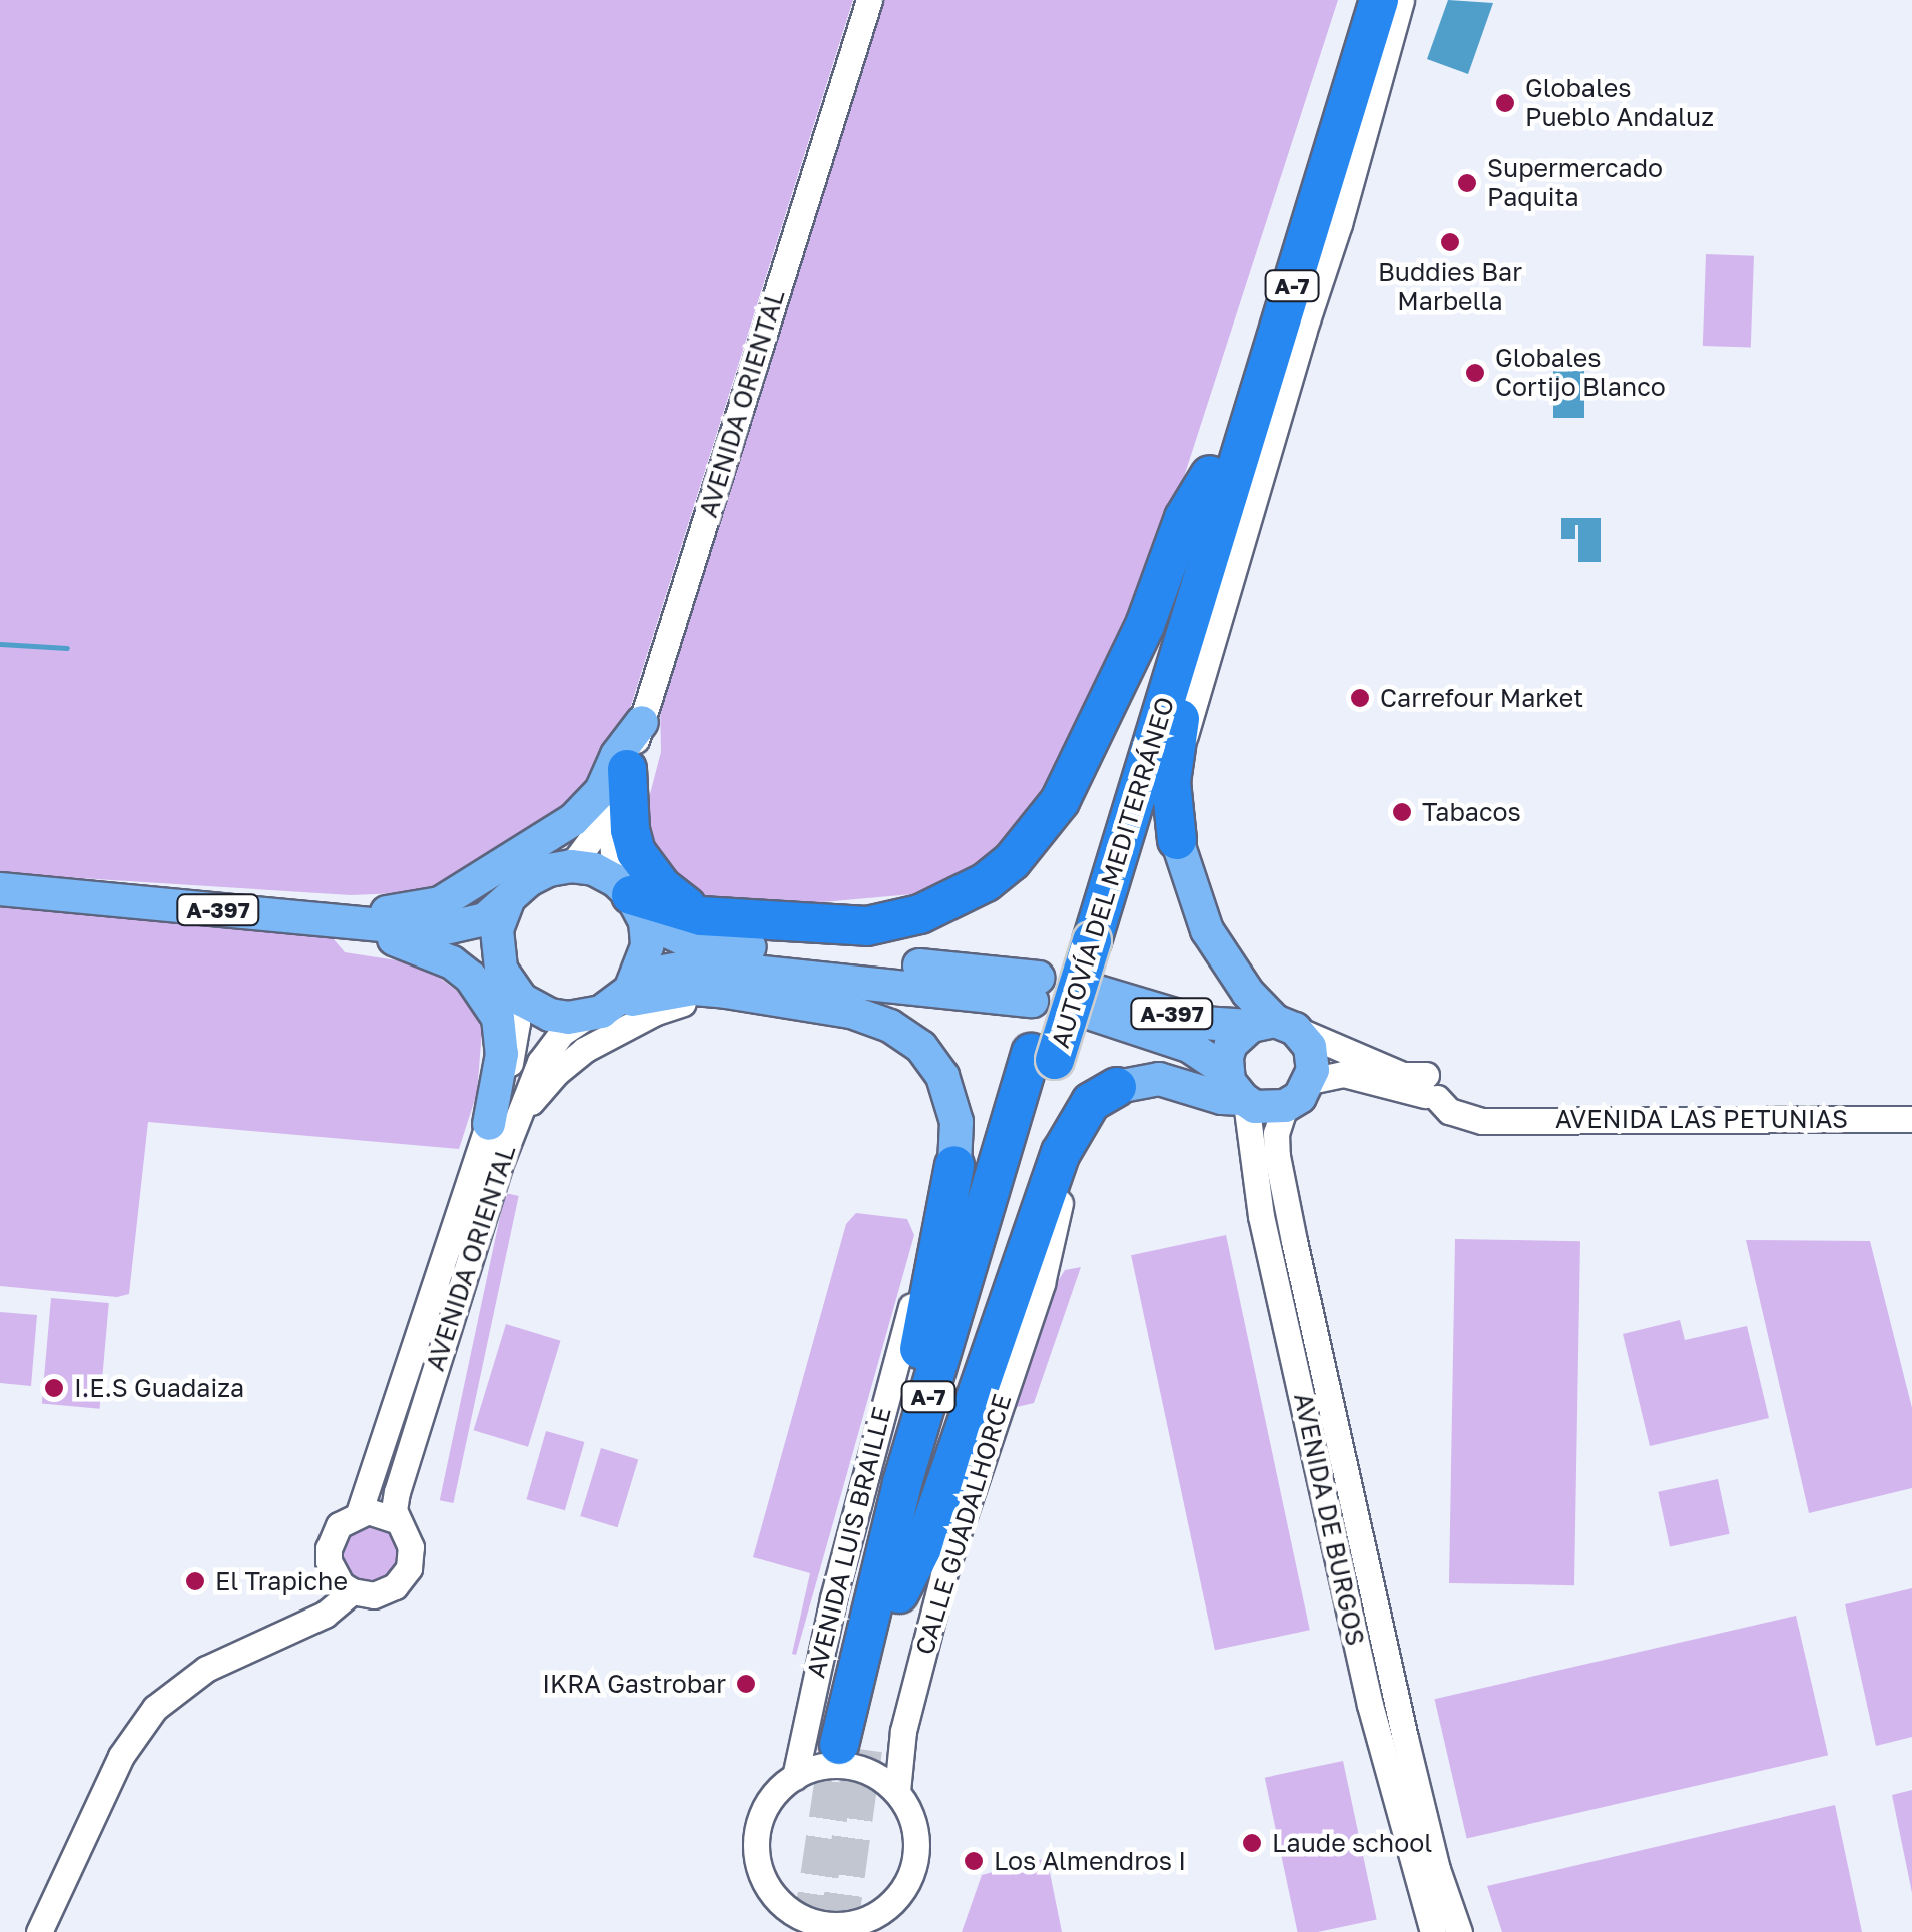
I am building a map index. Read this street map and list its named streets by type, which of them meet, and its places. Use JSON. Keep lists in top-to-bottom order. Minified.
{"streets":{"highway":["A-7","AUTOVÍA DEL MEDITERRÁNEO"],"main road":["A-397"],"street":["AVENIDA ORIENTAL","AVENIDA LAS PETUNIAS","AVENIDA DE BURGOS","CALLE GUADALHORCE","AVENIDA LUIS BRAILLE"]},"crossings":[["AVENIDA ORIENTAL","A-397"],["A-397","AVENIDA LAS PETUNIAS"],["A-397","AVENIDA DE BURGOS"],["AVENIDA LAS PETUNIAS","AVENIDA DE BURGOS"],["CALLE GUADALHORCE","AVENIDA LUIS BRAILLE"]],"places":["Globales Pueblo Andaluz","Supermercado Paquita","Buddies Bar Marbella","Globales Cortijo Blanco","Carrefour Market","Tabacos","I.E.S Guadaiza","El Trapiche","IKRA Gastrobar","Laude school","Los Almendros I"]}
